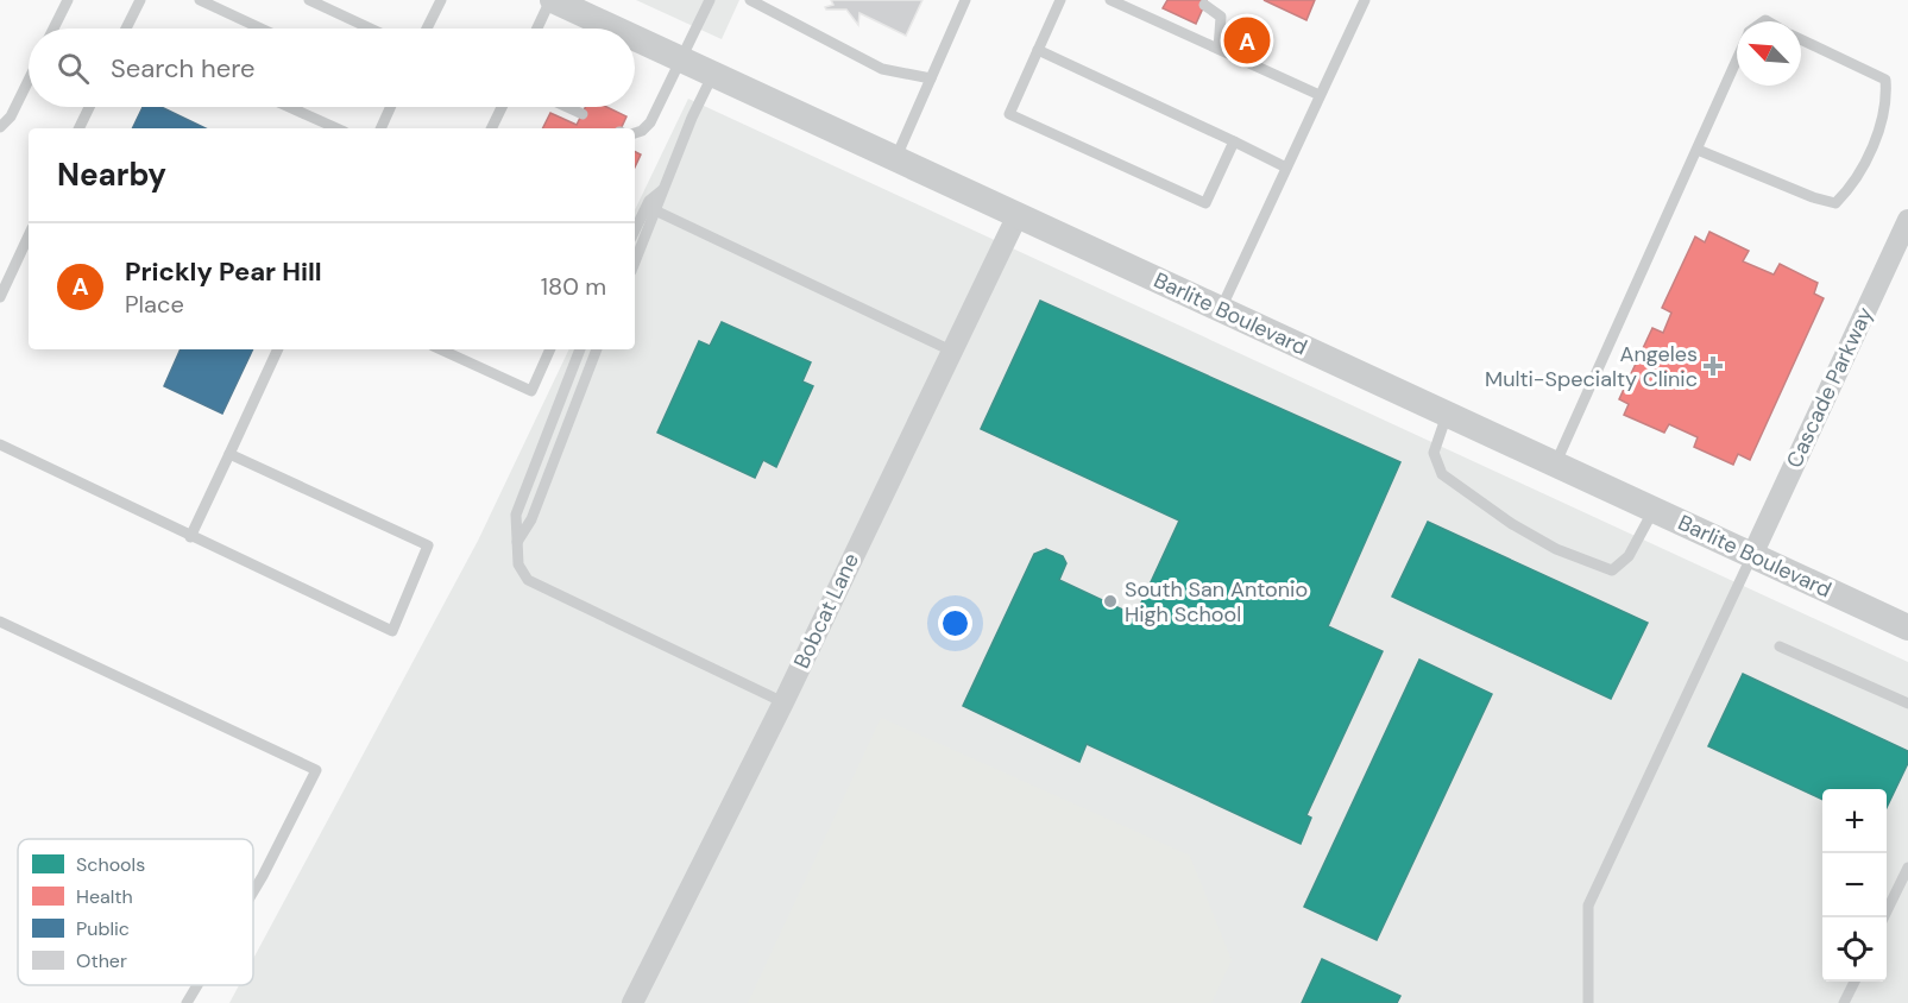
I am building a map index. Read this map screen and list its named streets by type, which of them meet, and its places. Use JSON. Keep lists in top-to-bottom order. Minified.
{"streets":{"street":["Barlite Boulevard","Cascade Parkway","Bobcat Lane"]},"crossings":[["Barlite Boulevard","Cascade Parkway"],["Barlite Boulevard","Bobcat Lane"]],"places":{"health":["Angeles Multi-Specialty Clinic"],"other":["South San Antonio High School"]},"legend":["Schools","Health","Public","Other"],"north":"top left","page":{"pins":"A","search":"Search here","heading":"Nearby","list":[{"mark":"A","name":"Prickly Pear Hill","note":"Place","value":"180 m"}],"map_buttons":["+","−"]}}
